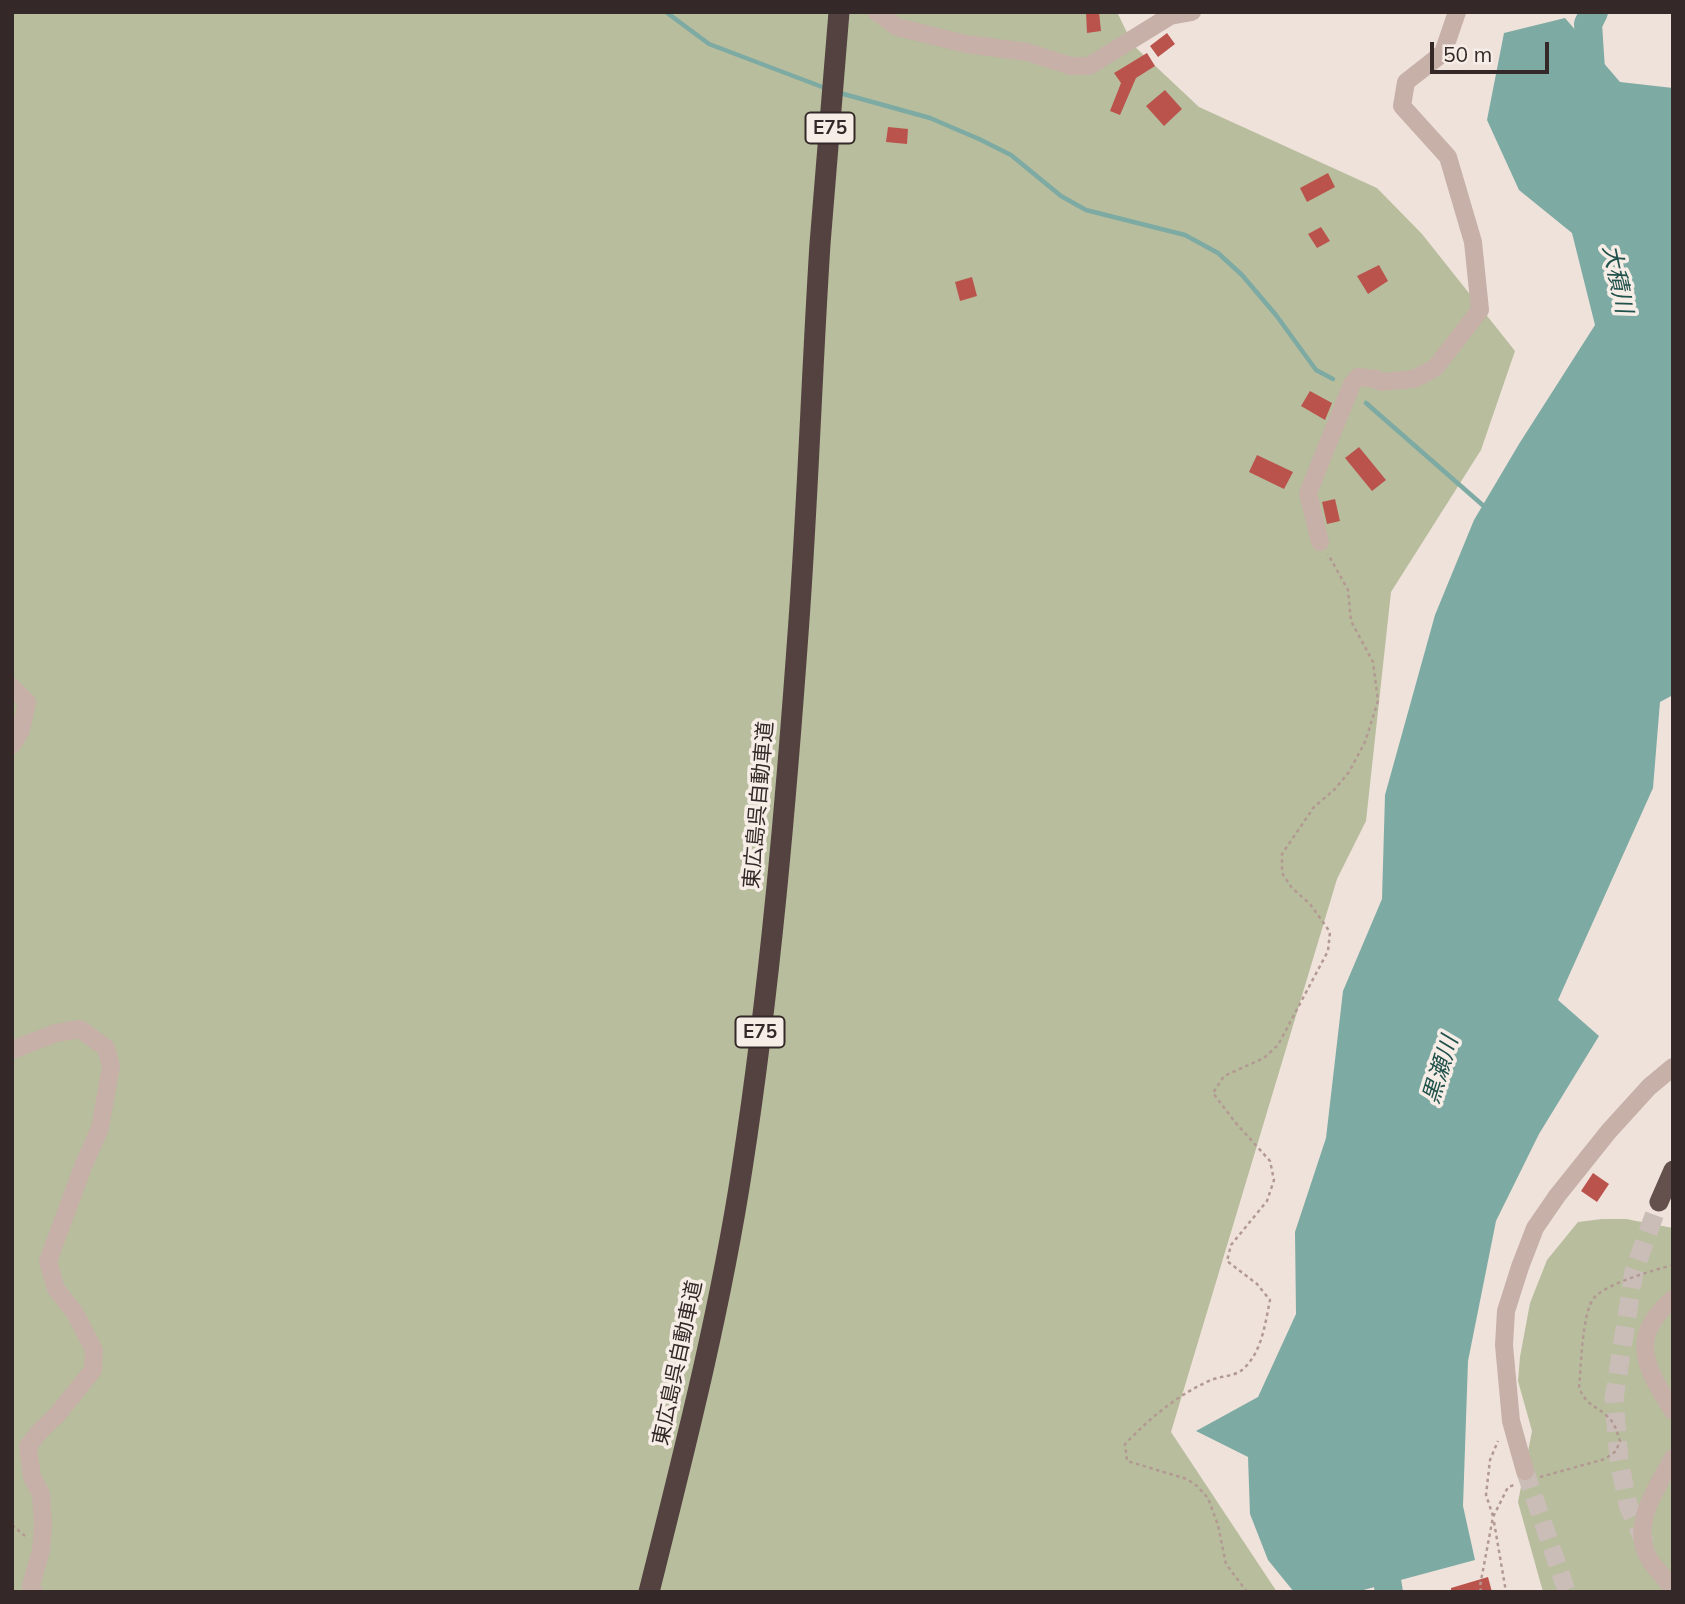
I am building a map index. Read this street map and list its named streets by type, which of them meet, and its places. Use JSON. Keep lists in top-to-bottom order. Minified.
{"streets":{"highway":["E75","東広島呉自動車道"]},"water":["大積川","黒瀬川"],"scale_bar":"50 m"}
